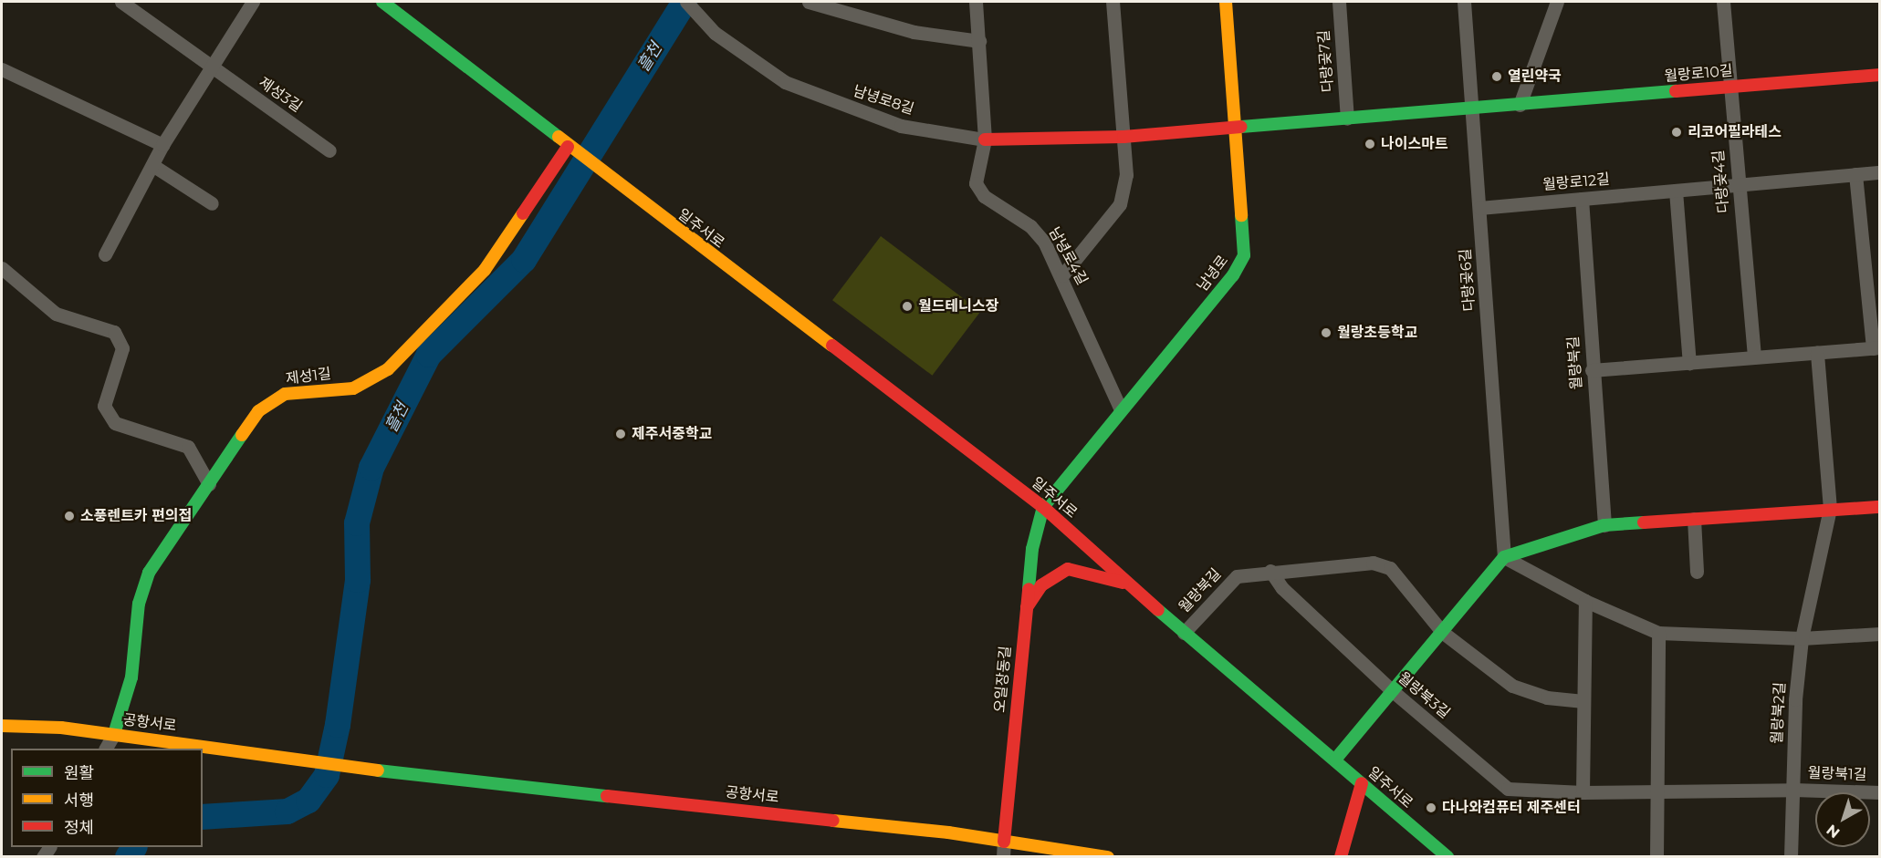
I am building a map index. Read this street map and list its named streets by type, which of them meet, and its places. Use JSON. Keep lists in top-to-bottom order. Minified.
{"streets":{"street":["다랑곶7길","월랑로10길","제성3길","남녕로8길","다랑곶4길","월랑로12길","일주서로","남녕로4길","남녕로","다랑곶6길","월랑북길","제성1길","오일장동길","월랑북3길","월랑북2길","공항서로","월랑북1길"]},"crossings":[["다랑곶7길","월랑로10길"],["월랑로10길","남녕로8길"],["월랑로10길","다랑곶4길"],["월랑로10길","남녕로"],["월랑로10길","다랑곶6길"],["남녕로8길","남녕로4길"],["남녕로8길","남녕로"],["다랑곶4길","월랑로12길"],["월랑로12길","다랑곶6길"],["월랑로12길","월랑북길"],["일주서로","남녕로"],["일주서로","월랑북길"],["일주서로","제성1길"],["일주서로","오일장동길"],["남녕로4길","남녕로"],["남녕로","오일장동길"],["월랑북길","월랑북3길"],["제성1길","공항서로"],["오일장동길","공항서로"],["월랑북2길","월랑북1길"]],"water":["흘천"],"places":["열린약국","리코어필라테스","나이스마트","월드테니스장","월랑초등학교","제주서중학교","소풍렌트카 편의접","다나와컴퓨터 제주센터"],"legend":["원활","서행","정체"],"north":"bottom left"}
